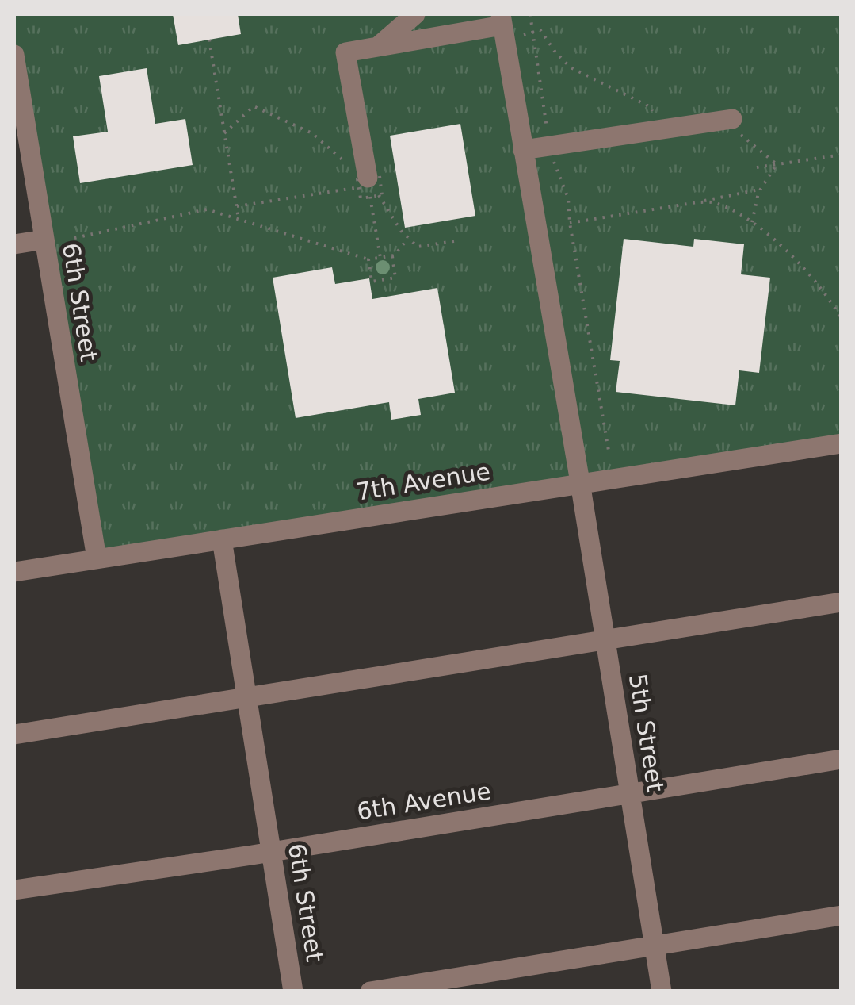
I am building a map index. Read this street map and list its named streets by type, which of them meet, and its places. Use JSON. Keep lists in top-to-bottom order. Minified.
{"streets":{"street":["6th Street","7th Avenue","5th Street","6th Avenue"]},"crossings":[["6th Street","7th Avenue"],["6th Street","6th Avenue"],["7th Avenue","5th Street"],["5th Street","6th Avenue"]]}
